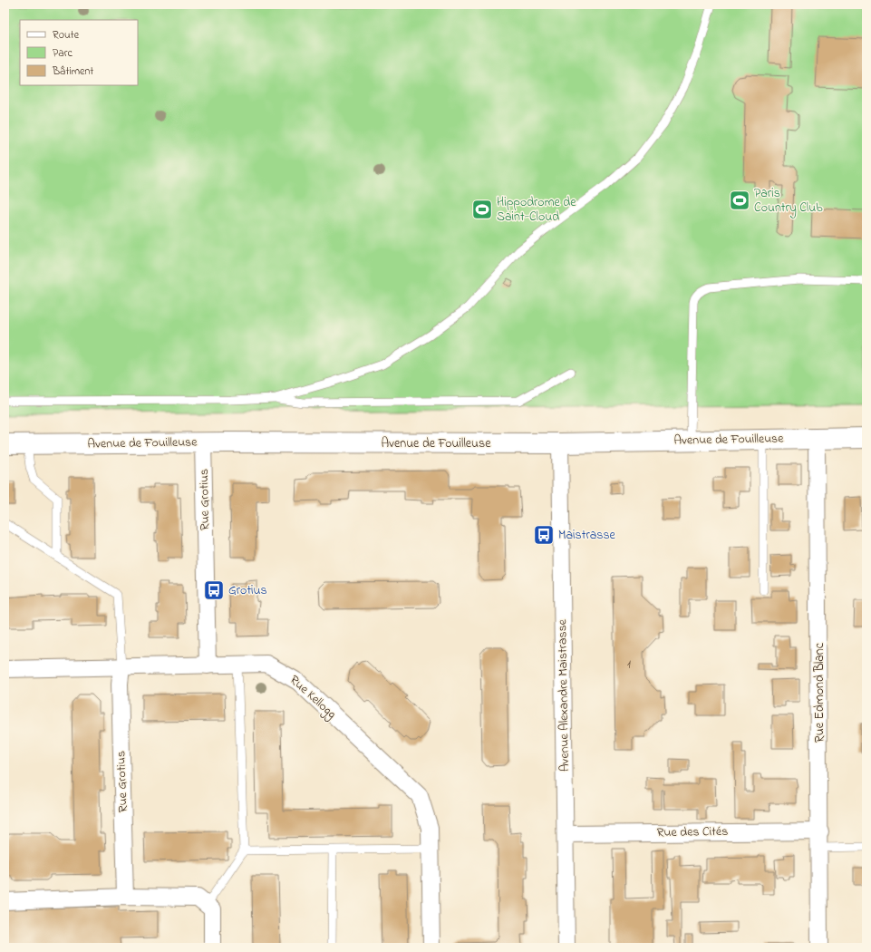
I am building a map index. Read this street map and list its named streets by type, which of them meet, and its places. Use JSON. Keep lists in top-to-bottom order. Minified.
{"streets":{"street":["Avenue de Fouilleuse","Rue Grotius","Rue Edmond Blanc","Avenue Alexandre Maistrasse","Rue Kellogg","Rue des Cités"]},"crossings":[["Avenue de Fouilleuse","Rue Grotius"],["Avenue de Fouilleuse","Rue Edmond Blanc"],["Avenue de Fouilleuse","Avenue Alexandre Maistrasse"],["Rue Grotius","Rue Kellogg"],["Rue Edmond Blanc","Rue des Cités"],["Avenue Alexandre Maistrasse","Rue des Cités"]],"places":{"sports":["Paris Country Club","Hippodrome de Saint-Cloud"],"bus stop":["Maistrasse","Grotius"]},"house_numbers":["1"],"legend":["Route","Parc","Bâtiment"]}
